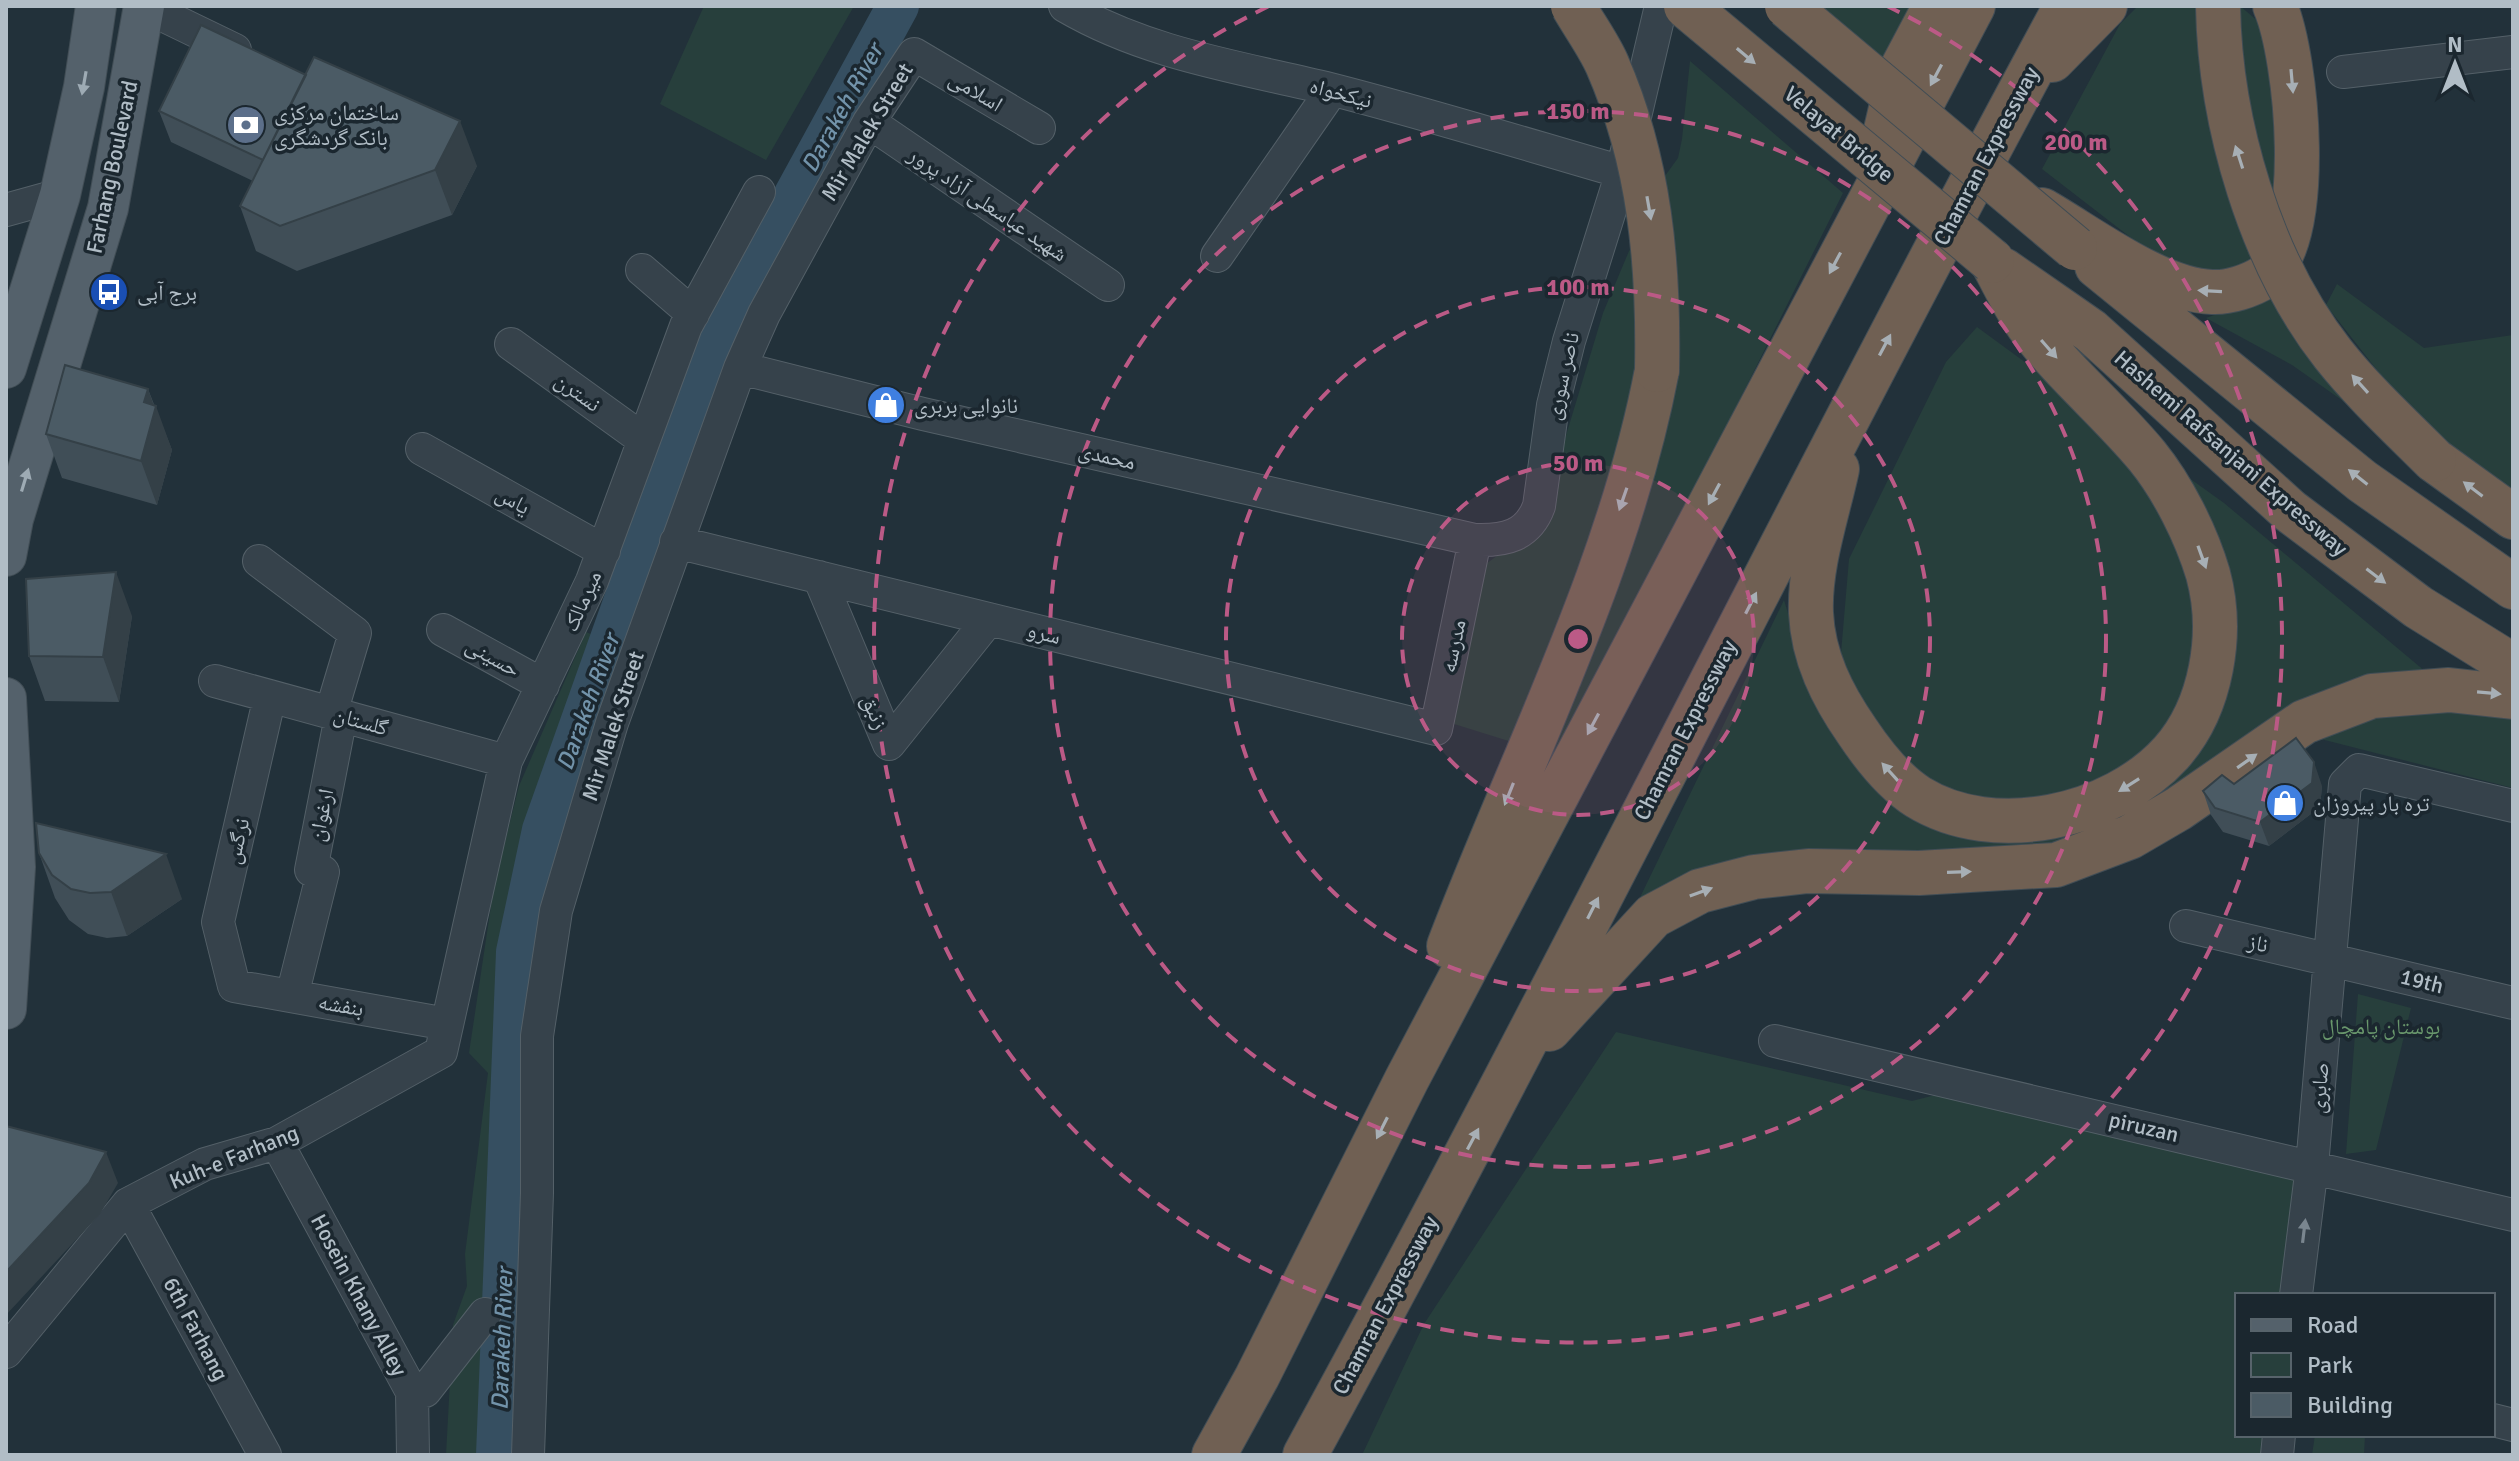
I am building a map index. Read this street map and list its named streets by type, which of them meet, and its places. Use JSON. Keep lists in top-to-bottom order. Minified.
{"streets":{"highway":["Velayat Bridge","Chamran Expressway","Hashemi Rafsanjani Expressway"],"main road":["Farhang Boulevard"],"street":["اسلامی","نیکخواه","Mir Malek Street","شهید عباسعلی آزاد پرور","ناصر سوری","نسترن","محمدی","یاس","میرمالک","سرو","مدرسه","حسینی","زنبق","گلستان","ارغوان","نرگس","ناز","19th","بنفشه","صابری","piruzan","Kuh-e Farhang","Hosein Khany Alley","6th Farhang"]},"crossings":[["اسلامی","Mir Malek Street"],["نیکخواه","ناصر سوری"],["Mir Malek Street","شهید عباسعلی آزاد پرور"],["Mir Malek Street","محمدی"],["Mir Malek Street","سرو"],["Velayat Bridge","Hashemi Rafsanjani Expressway"],["ناصر سوری","محمدی"],["ناصر سوری","مدرسه"],["نسترن","میرمالک"],["محمدی","مدرسه"],["یاس","میرمالک"],["میرمالک","حسینی"],["میرمالک","گلستان"],["میرمالک","بنفشه"],["میرمالک","Kuh-e Farhang"],["سرو","مدرسه"],["سرو","زنبق"],["گلستان","ارغوان"],["گلستان","نرگس"],["ارغوان","بنفشه"],["نرگس","بنفشه"],["ناز","19th"],["ناز","صابری"],["19th","صابری"],["بنفشه","Kuh-e Farhang"],["صابری","piruzan"],["Kuh-e Farhang","Hosein Khany Alley"],["Kuh-e Farhang","6th Farhang"]],"water":["Darakeh River"],"parks":["بوستان پامچال"],"places":{"bank":["ساختمان مرکزی بانک گردشگری"],"bus stop":["برج آبی"],"shop":["نانوایی بربری","تره بار پیروزان"]},"legend":["Road","Park","Building"],"north":"top","rings":["150 m","200 m","100 m","50 m"]}
